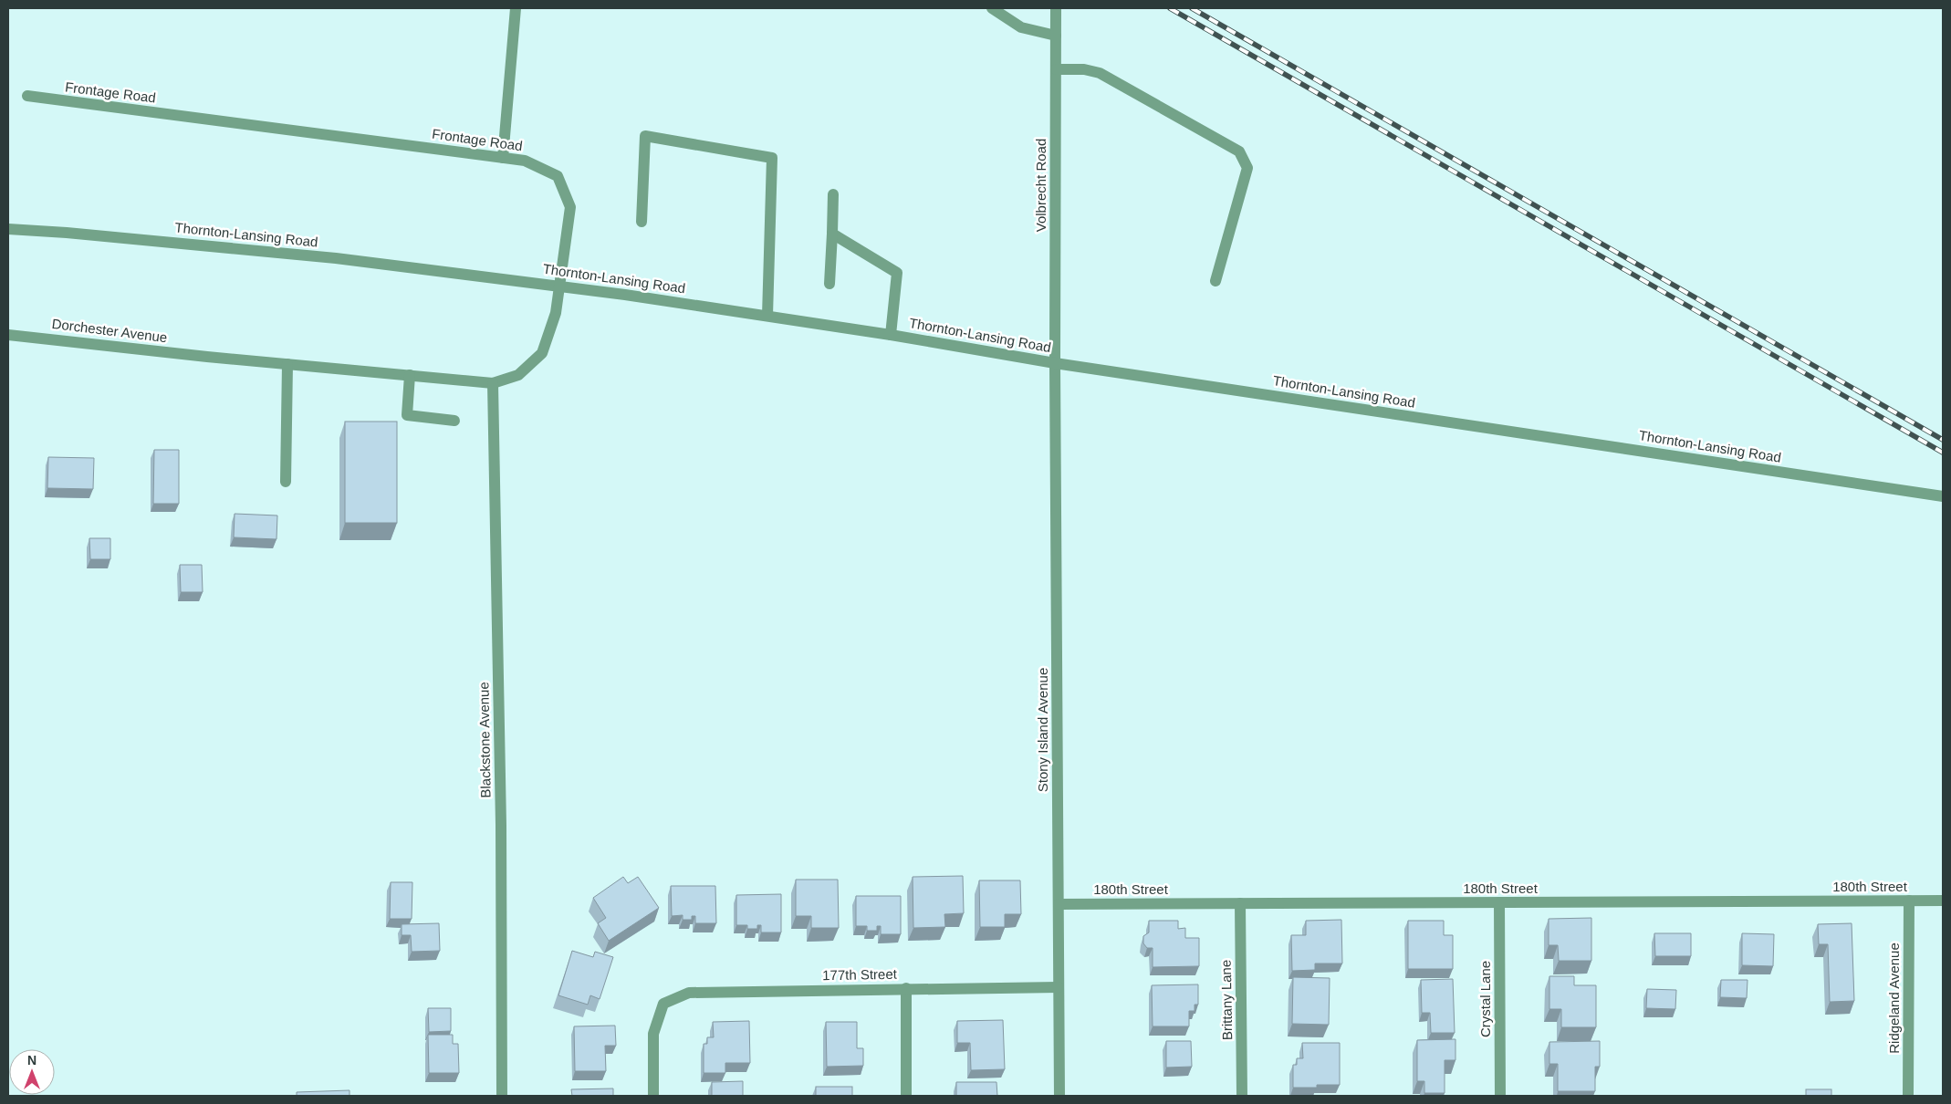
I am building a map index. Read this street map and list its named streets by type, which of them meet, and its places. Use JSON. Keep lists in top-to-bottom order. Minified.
{"streets":{"street":["Frontage Road","Volbrecht Road","Thornton-Lansing Road","Dorchester Avenue","Stony Island Avenue","Blackstone Avenue","180th Street","177th Street","Ridgeland Avenue","Crystal Lane","Brittany Lane"]},"crossings":[["Frontage Road","Thornton-Lansing Road"],["Frontage Road","Dorchester Avenue"],["Frontage Road","Blackstone Avenue"],["Volbrecht Road","Thornton-Lansing Road"],["Volbrecht Road","Stony Island Avenue"],["Thornton-Lansing Road","Stony Island Avenue"],["Stony Island Avenue","180th Street"],["Stony Island Avenue","177th Street"],["180th Street","Ridgeland Avenue"],["180th Street","Crystal Lane"],["180th Street","Brittany Lane"]],"north":"top"}
